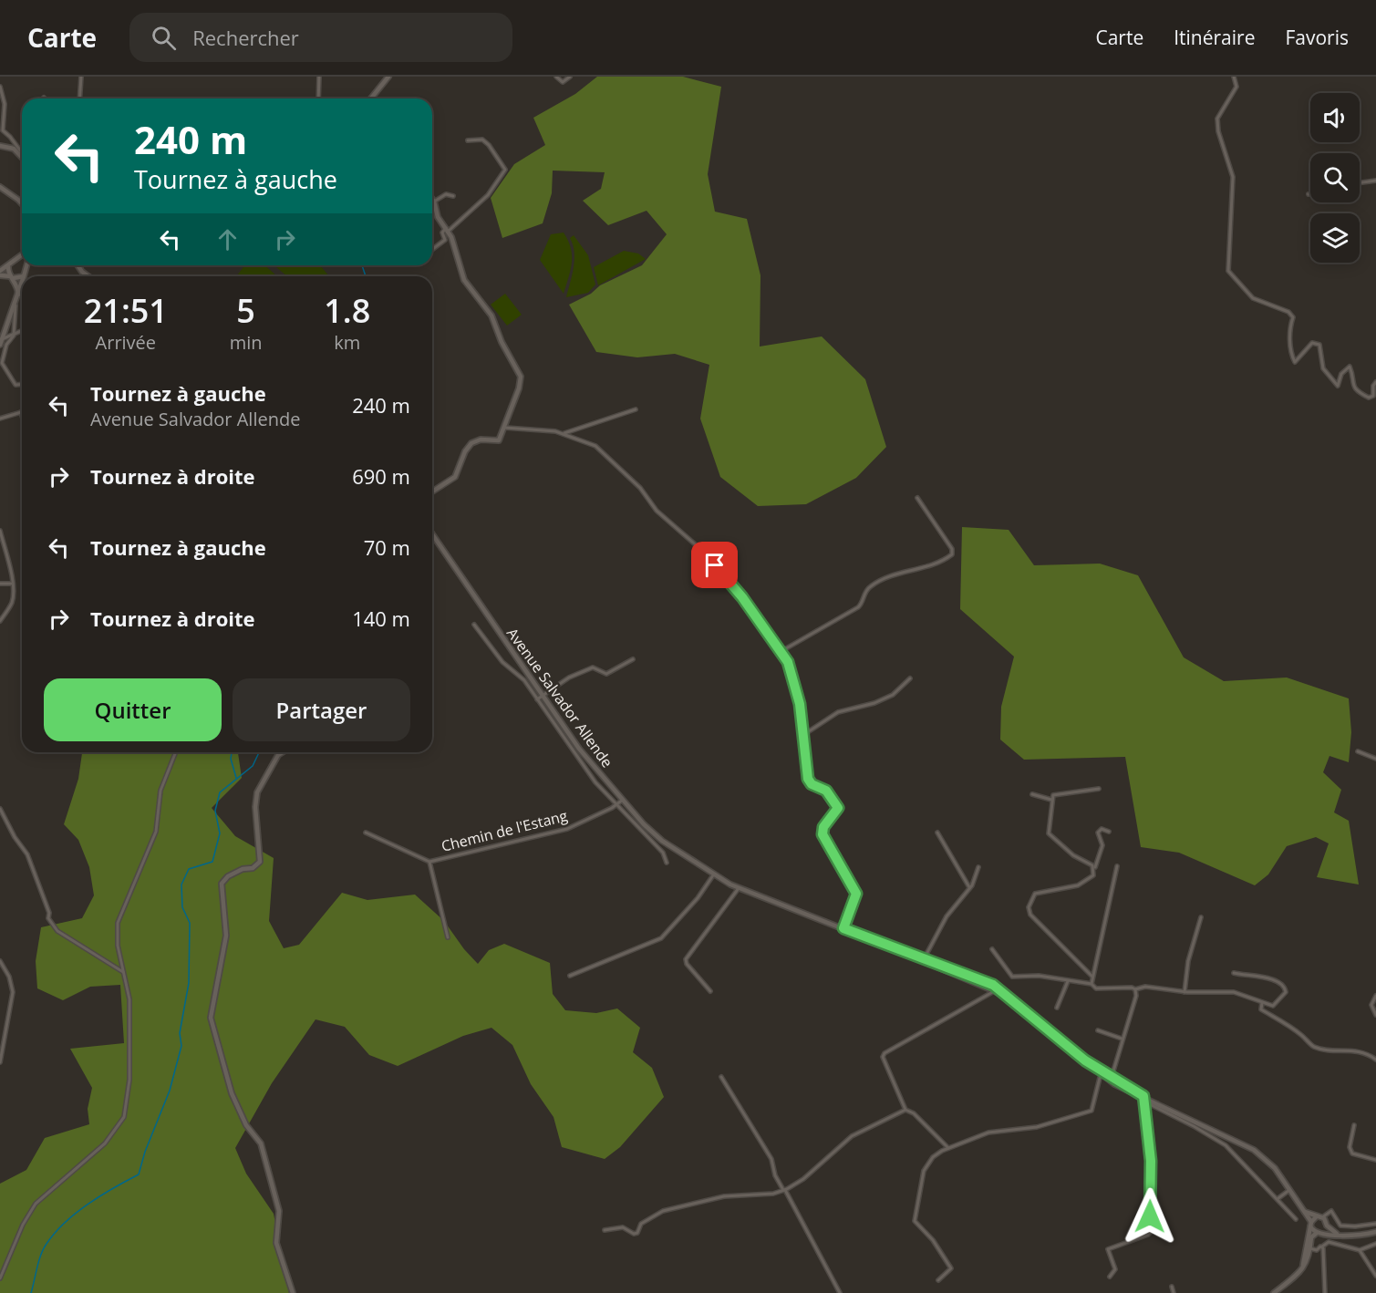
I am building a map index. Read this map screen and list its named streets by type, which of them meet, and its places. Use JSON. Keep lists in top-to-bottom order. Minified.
{"streets":{"main road":["Avenue Salvador Allende"],"street":["Chemin de l'Estang"]},"crossings":[["Avenue Salvador Allende","Chemin de l'Estang"]],"page":{"header":"Carte","search":"Rechercher","nav":["Carte","Itinéraire","Favoris"],"turn":["240 m","Tournez à gauche"],"eta":["21:51","Arrivée","5","min","1.8","km"],"list":[{"name":"Tournez à gauche","note":"Avenue Salvador Allende","value":"240 m"},{"name":"Tournez à droite","value":"690 m"},{"name":"Tournez à gauche","value":"70 m"},{"name":"Tournez à droite","value":"140 m"}],"buttons":["Quitter","Partager"]}}
